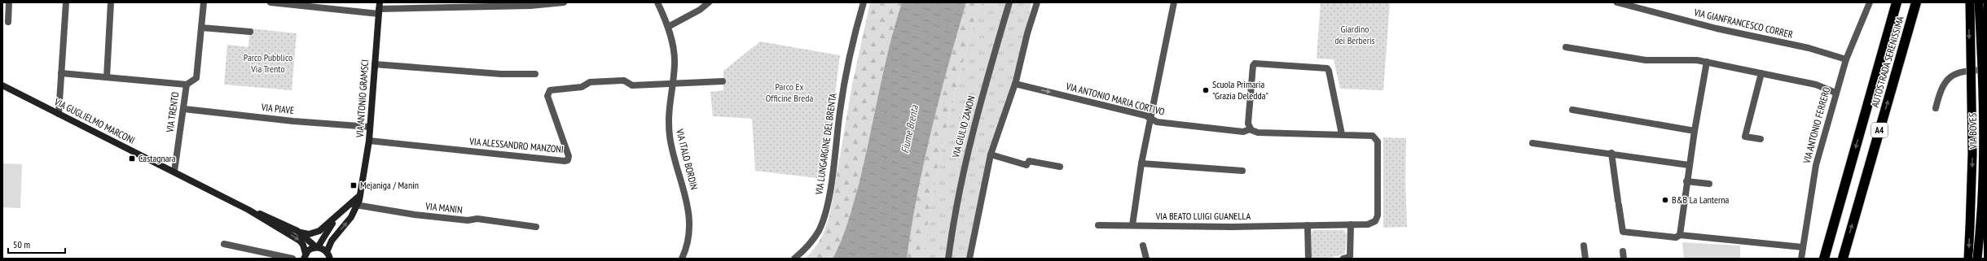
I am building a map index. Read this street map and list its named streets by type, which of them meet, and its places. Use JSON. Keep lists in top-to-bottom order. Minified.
{"streets":{"highway":["AUTOSTRADA SERENISSIMA","A4","VIA BOVES"],"main road":["VIA ANTONIO GRAMSCI","VIA GUGLIELMO MARCONI"],"street":["VIA GIANFRANCESCO CORRER","VIA ANTONIO MARIA CORTIVO","VIA PIAVE","VIA TRENTO","VIA ANTONIO FERRERO","VIA GIULIO ZANON","VIA LUNGARGINE DEL BRENTA","VIA ALESSANDRO MANZONI","VIA ITALO BORDIN","VIA MANIN","VIA BEATO LUIGI GUANELLA"]},"crossings":[["VIA GIANFRANCESCO CORRER","VIA ANTONIO FERRERO"],["VIA ANTONIO GRAMSCI","VIA PIAVE"],["VIA ANTONIO GRAMSCI","VIA GUGLIELMO MARCONI"],["VIA ANTONIO GRAMSCI","VIA ALESSANDRO MANZONI"],["VIA ANTONIO GRAMSCI","VIA MANIN"],["VIA ANTONIO MARIA CORTIVO","VIA BEATO LUIGI GUANELLA"],["VIA PIAVE","VIA TRENTO"],["VIA TRENTO","VIA GUGLIELMO MARCONI"],["VIA ALESSANDRO MANZONI","VIA ITALO BORDIN"]],"one_way":["VIA ANTONIO MARIA CORTIVO"],"water":["Fiume Brenta"],"parks":["Giardino dei Berberis","Parco Pubblico Via Trento","Parco Ex Officine Breda"],"places":{"other":["Scuola Primaria \"Grazia Deledda\"","B&B La Lanterna"],"transit":["Castagnara","Mejaniga / Manin"]},"scale_bar":"50 m"}
